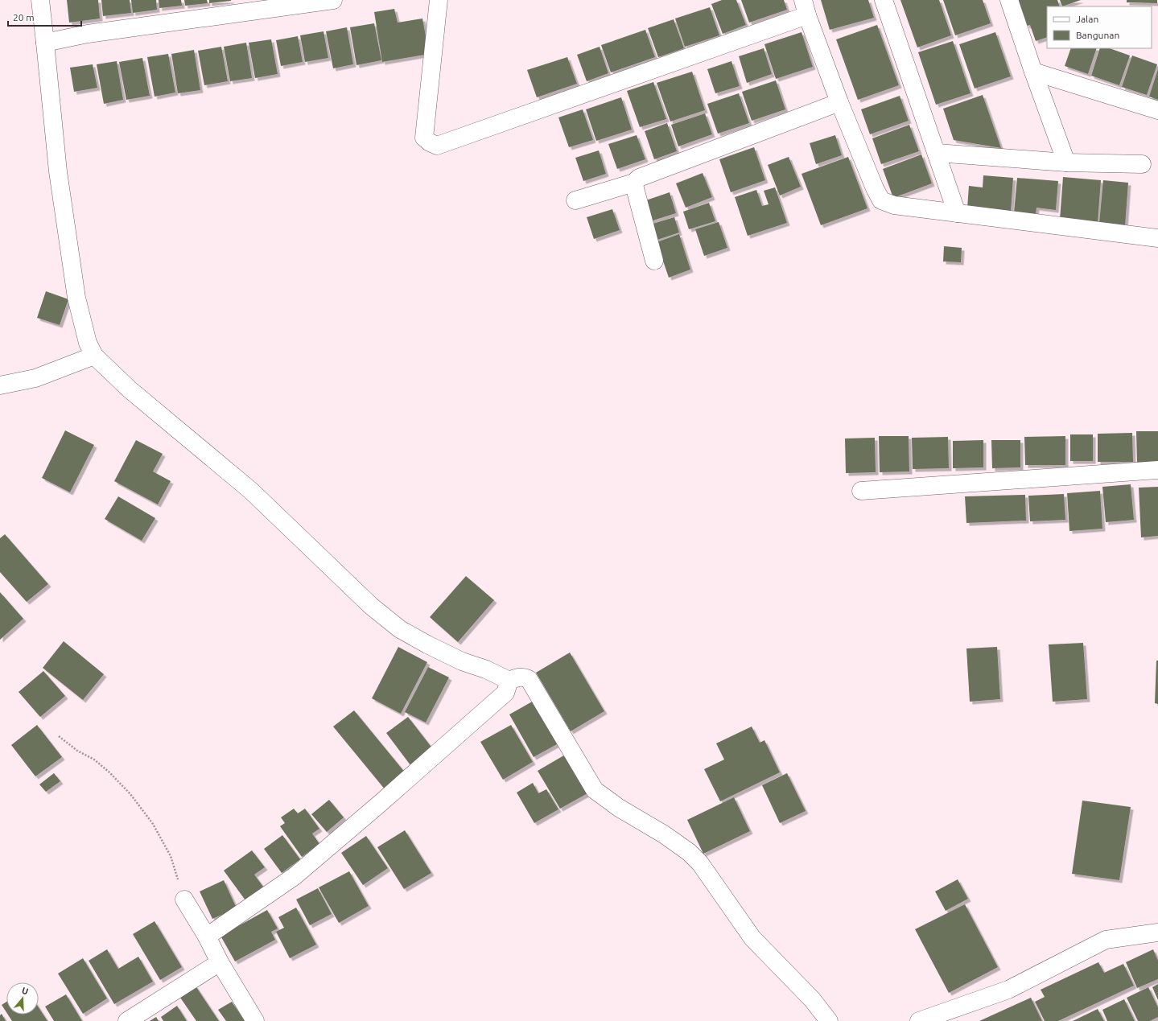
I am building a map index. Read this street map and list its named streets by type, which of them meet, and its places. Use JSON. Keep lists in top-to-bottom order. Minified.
{"legend":["Jalan","Bangunan"],"scale_bar":"20 m","north":"top"}
